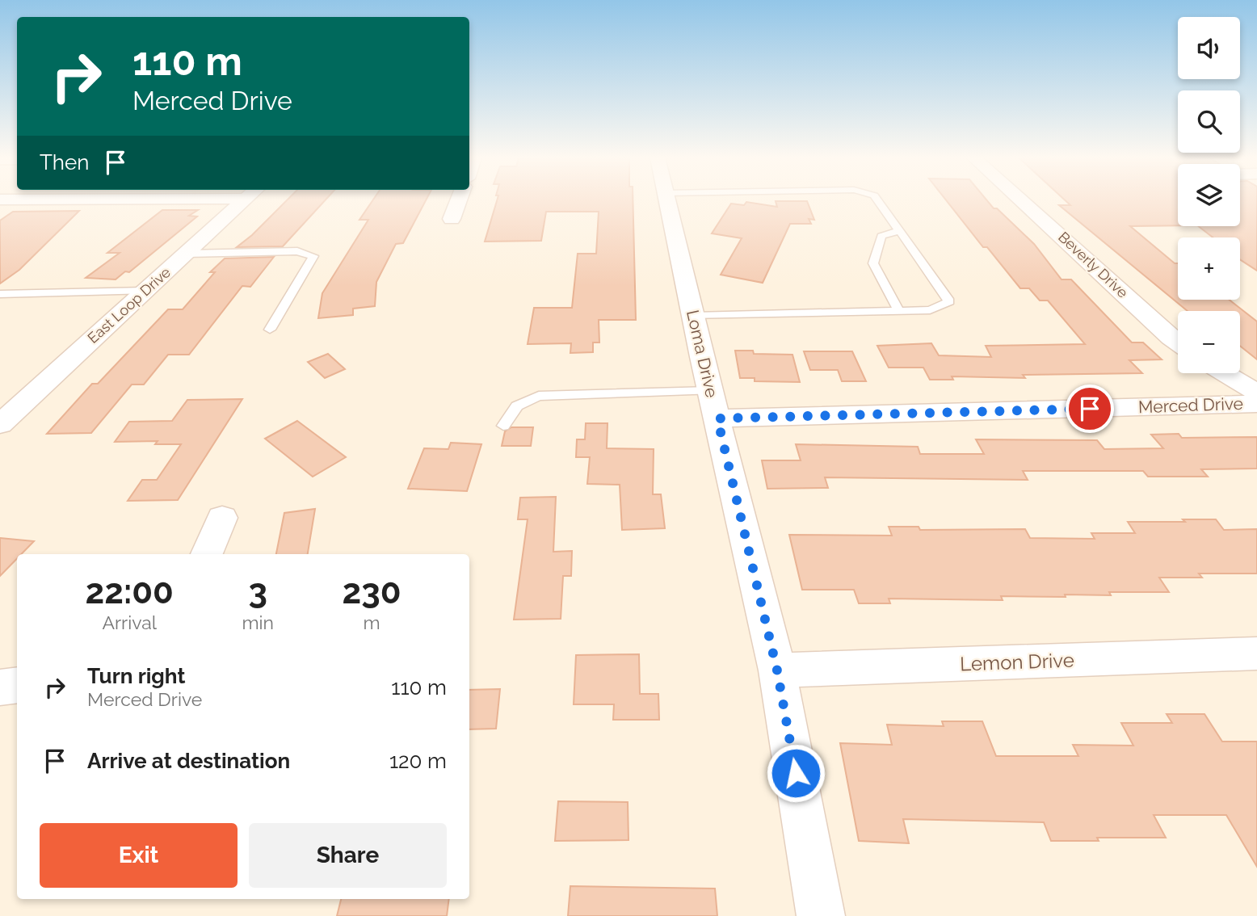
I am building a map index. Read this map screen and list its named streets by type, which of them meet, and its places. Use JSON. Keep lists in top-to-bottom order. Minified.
{"streets":{"street":["Beverly Drive","East Loop Drive","Loma Drive","Merced Drive","Lemon Drive"]},"crossings":[["Loma Drive","Merced Drive"],["Loma Drive","Lemon Drive"]],"page":{"map_buttons":["+","−"],"turn":["110 m","Merced Drive"],"then":"Then","eta":["22:00","Arrival","3","min","230","m"],"list":[{"name":"Turn right","note":"Merced Drive","value":"110 m"},{"name":"Arrive at destination","value":"120 m"}],"buttons":["Exit","Share"]}}
